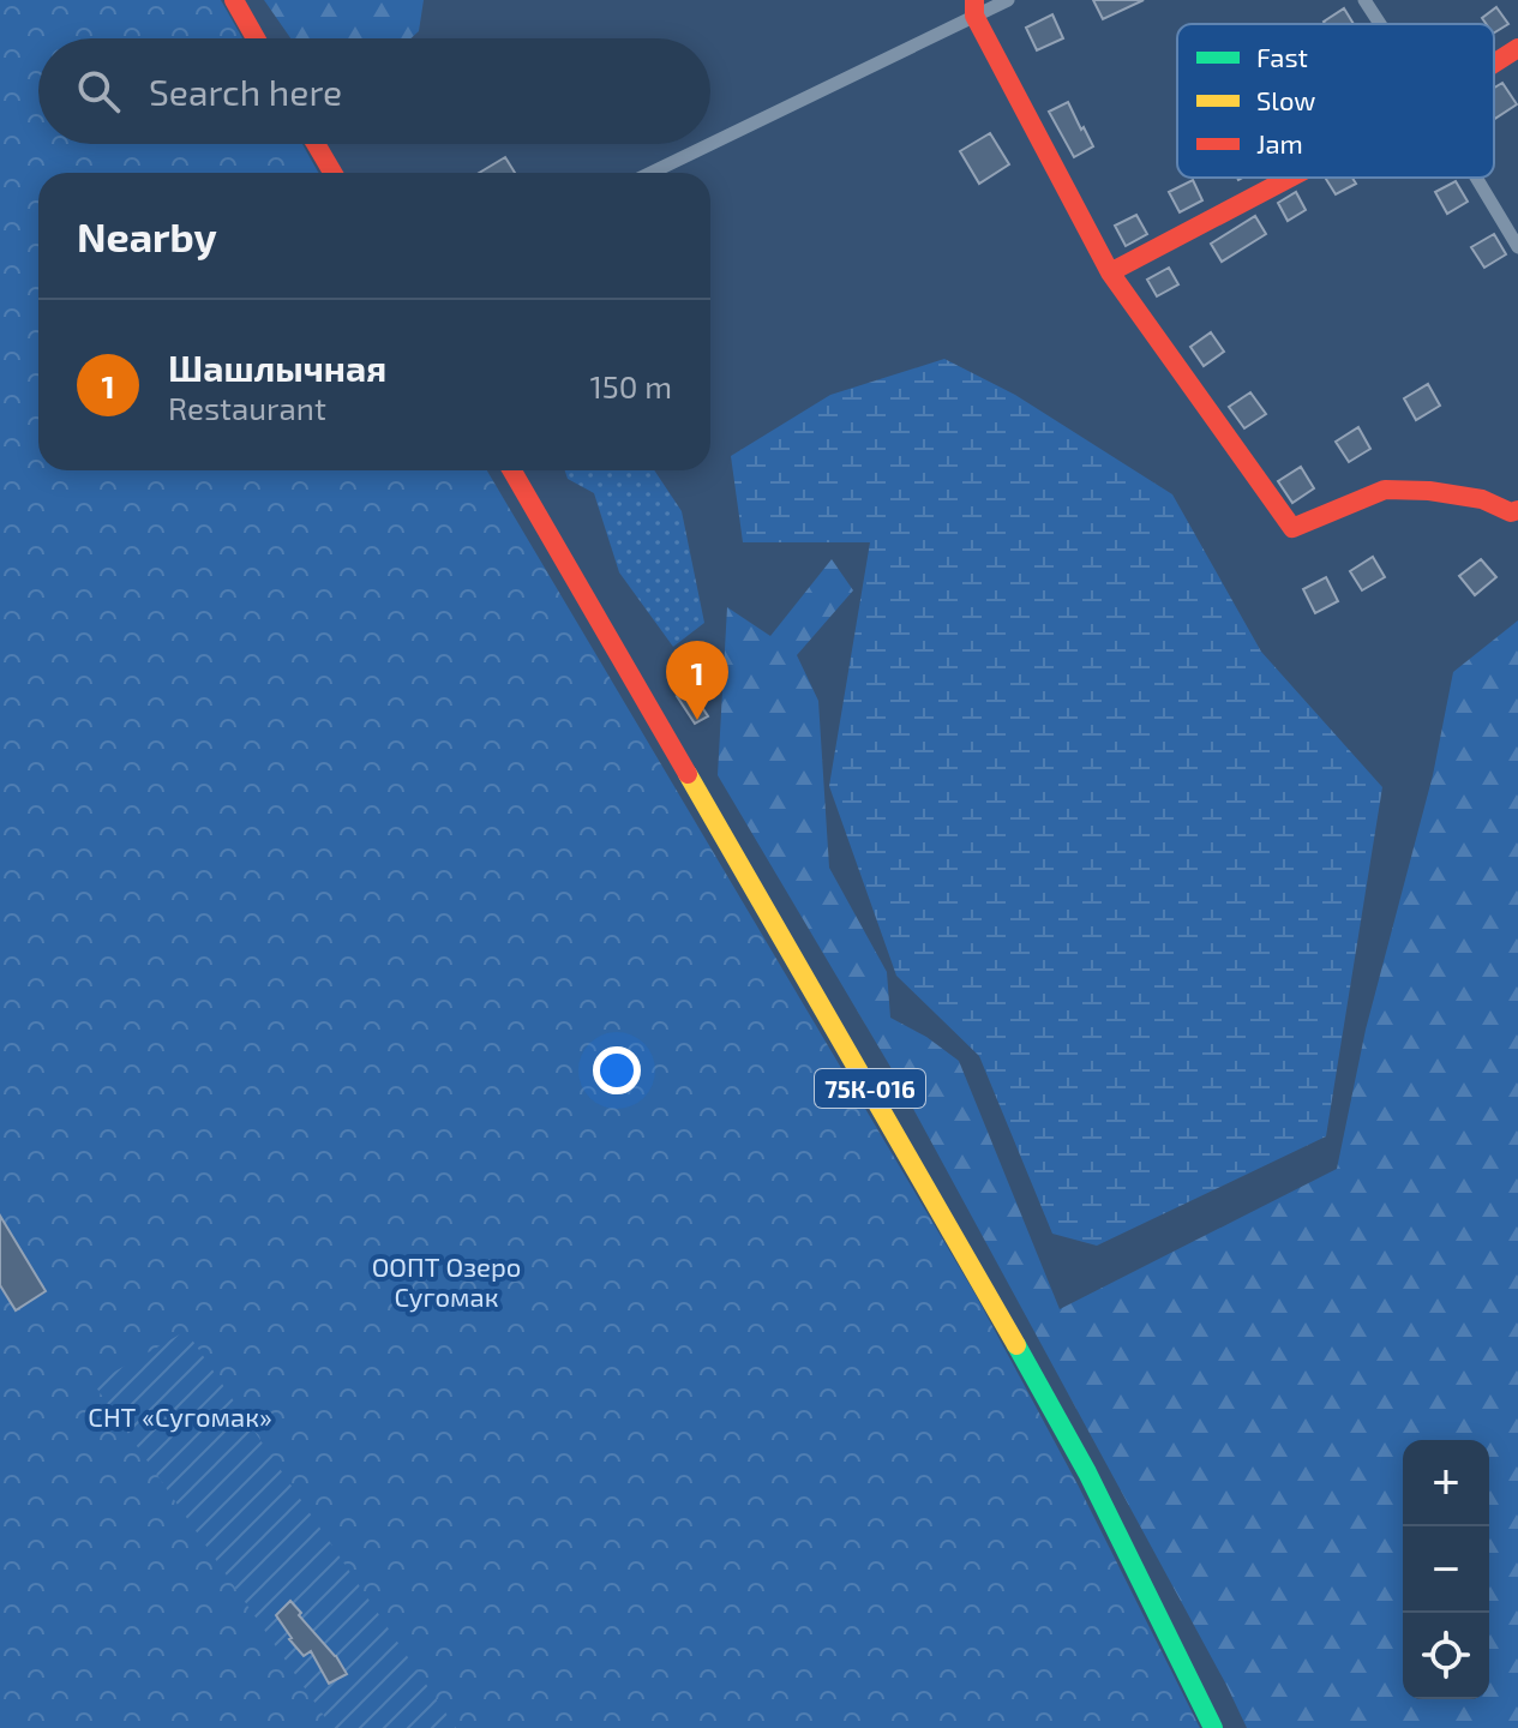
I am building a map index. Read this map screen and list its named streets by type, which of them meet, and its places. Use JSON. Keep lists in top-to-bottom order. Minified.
{"streets":{"main road":["75К-016"]},"parks":["ООПТ Озеро Сугомак","СНТ «Сугомак»"],"legend":["Fast","Slow","Jam"],"page":{"search":"Search here","heading":"Nearby","list":[{"mark":"1","name":"Шашлычная","note":"Restaurant","value":"150 m"}],"pins":"1","map_buttons":["+","−"]}}
